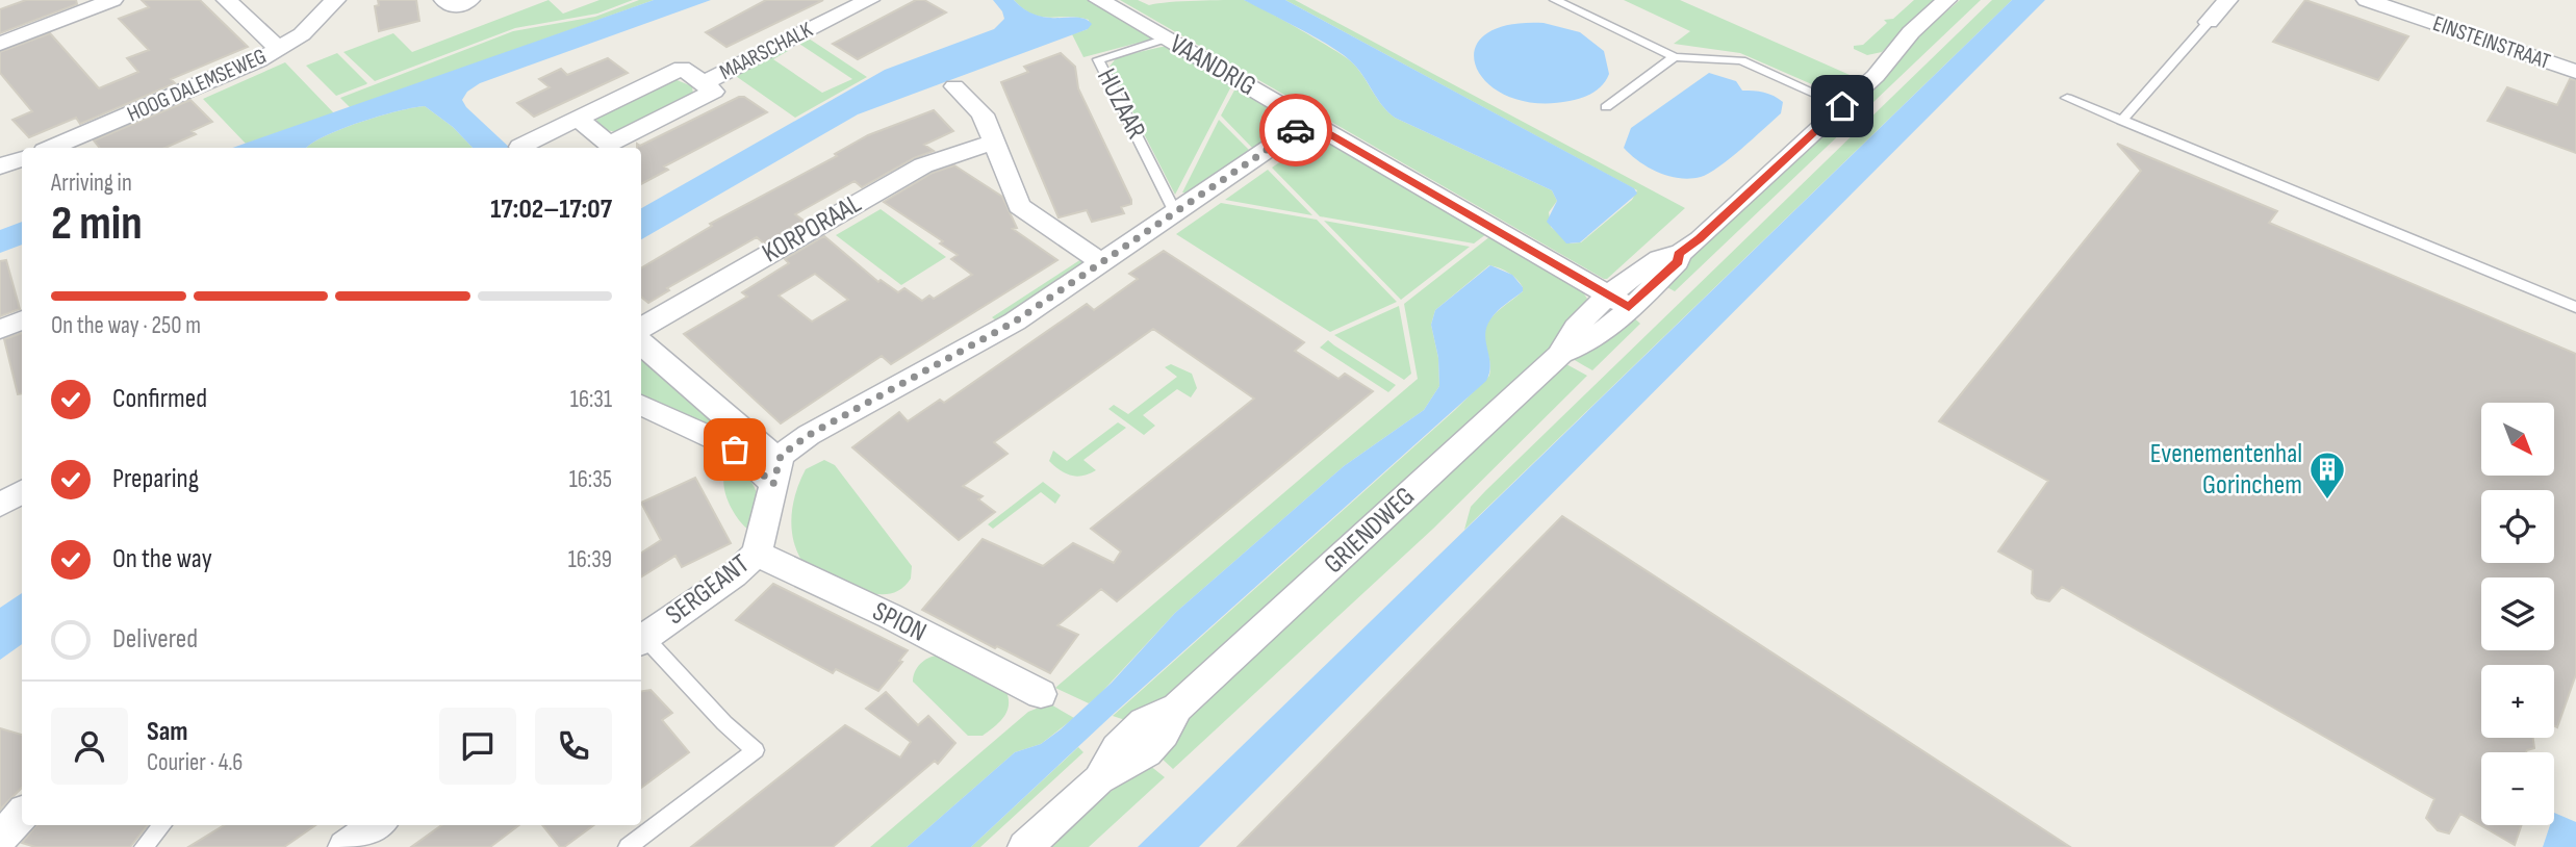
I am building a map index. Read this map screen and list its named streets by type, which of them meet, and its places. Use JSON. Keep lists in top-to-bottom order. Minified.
{"streets":{"street":["EINSTEINSTRAAT","MAARSCHALK","VAANDRIG","HOOG DALEMSEWEG","KORPORAAL","GRIENDWEG","SERGEANT","SPION"],"lane":["HUZAAR"]},"crossings":[["VAANDRIG","HUZAAR"],["VAANDRIG","GRIENDWEG"],["SERGEANT","SPION"]],"places":{"building":["Evenementenhal Gorinchem"]},"north":"bottom right","page":{"heading":["2 min","Arriving in","17:02–17:07"],"panel":["Sam","Courier · 4.6"],"bar":"On the way · 250 m","list":[["Confirmed","16:31"],["Preparing","16:35"],["On the way","16:39"],"Delivered"],"map_buttons":["+","−"]}}
